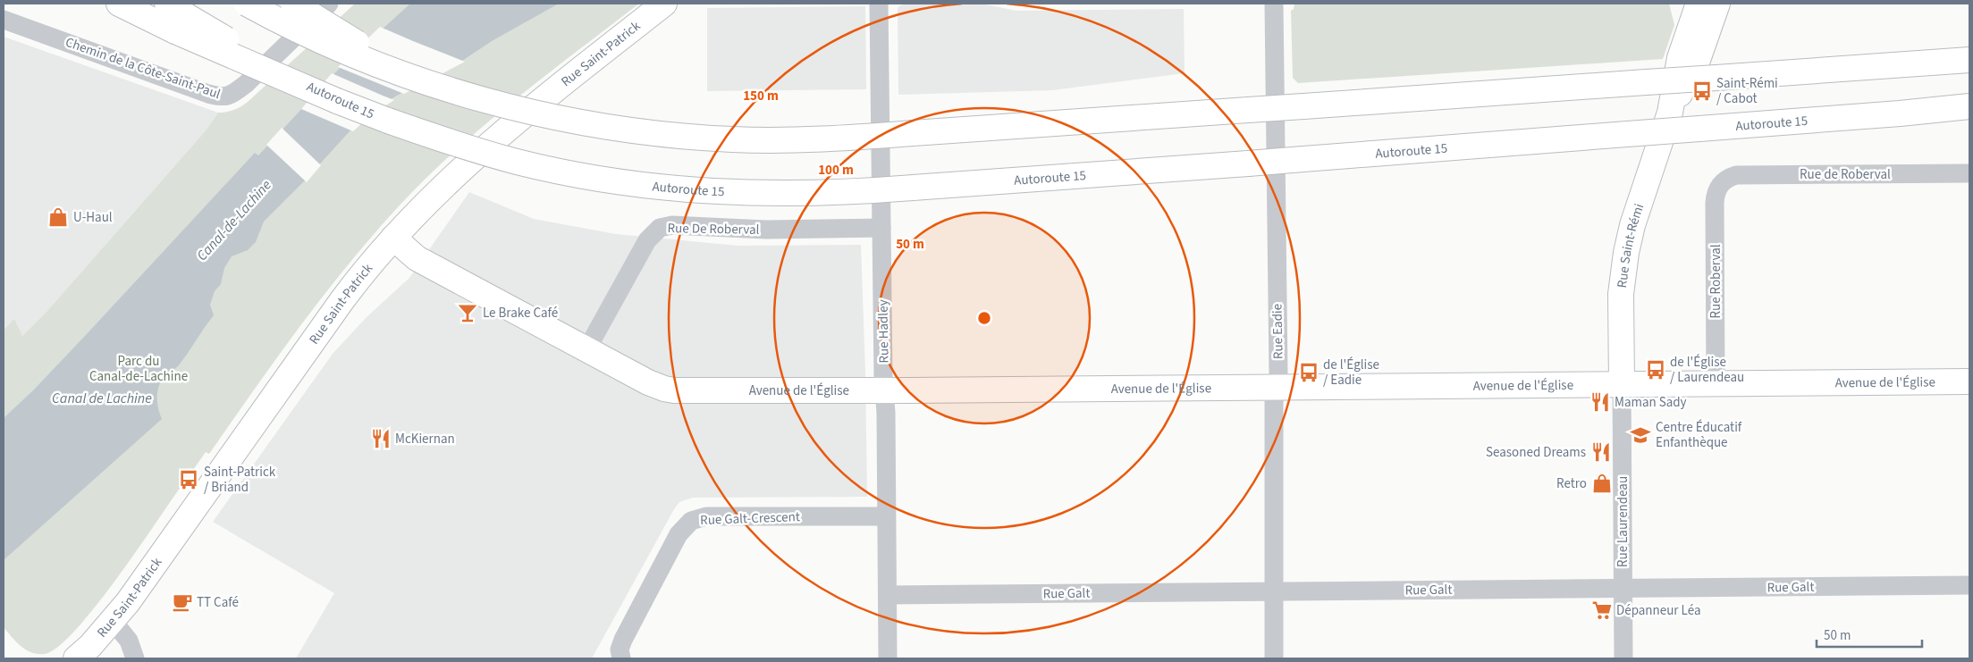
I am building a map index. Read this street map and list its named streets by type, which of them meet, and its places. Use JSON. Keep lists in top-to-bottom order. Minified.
{"streets":{"main road":["Rue Saint-Patrick","Autoroute 15","Rue Saint-Rémi","Avenue de l'Église"],"street":["Chemin de la Côte-Saint-Paul","Rue de Roberval","Rue De Roberval","Rue Roberval","Rue Hadley","Rue Eadie","Rue Galt-Crescent","Rue Laurendeau","Rue Galt"]},"crossings":[["Rue Saint-Patrick","Avenue de l'Église"],["Rue de Roberval","Rue Roberval"],["Rue De Roberval","Rue Hadley"],["Rue De Roberval","Avenue de l'Église"],["Rue Saint-Rémi","Avenue de l'Église"],["Rue Saint-Rémi","Rue Laurendeau"],["Rue Roberval","Avenue de l'Église"],["Rue Hadley","Avenue de l'Église"],["Rue Hadley","Rue Galt-Crescent"],["Rue Hadley","Rue Galt"],["Rue Eadie","Avenue de l'Église"],["Rue Eadie","Rue Galt"],["Avenue de l'Église","Rue Laurendeau"],["Rue Laurendeau","Rue Galt"]],"water":["Canal-de-Lachine","Canal de Lachine"],"parks":["Parc du Canal-de-Lachine"],"places":{"bus stop":["Saint-Rémi / Cabot","de l'Église / Laurendeau","de l'Église / Eadie","Saint-Patrick / Briand"],"shop":["U-Haul","Retro"],"bar":["Le Brake Café"],"restaurant":["Maman Sady","McKiernan","Seasoned Dreams"],"school or university":["Centre Éducatif Enfanthèque"],"cafe":["TT Café"],"supermarket":["Dépanneur Léa"]},"scale_bar":"50 m","rings":["150 m","100 m","50 m"]}
